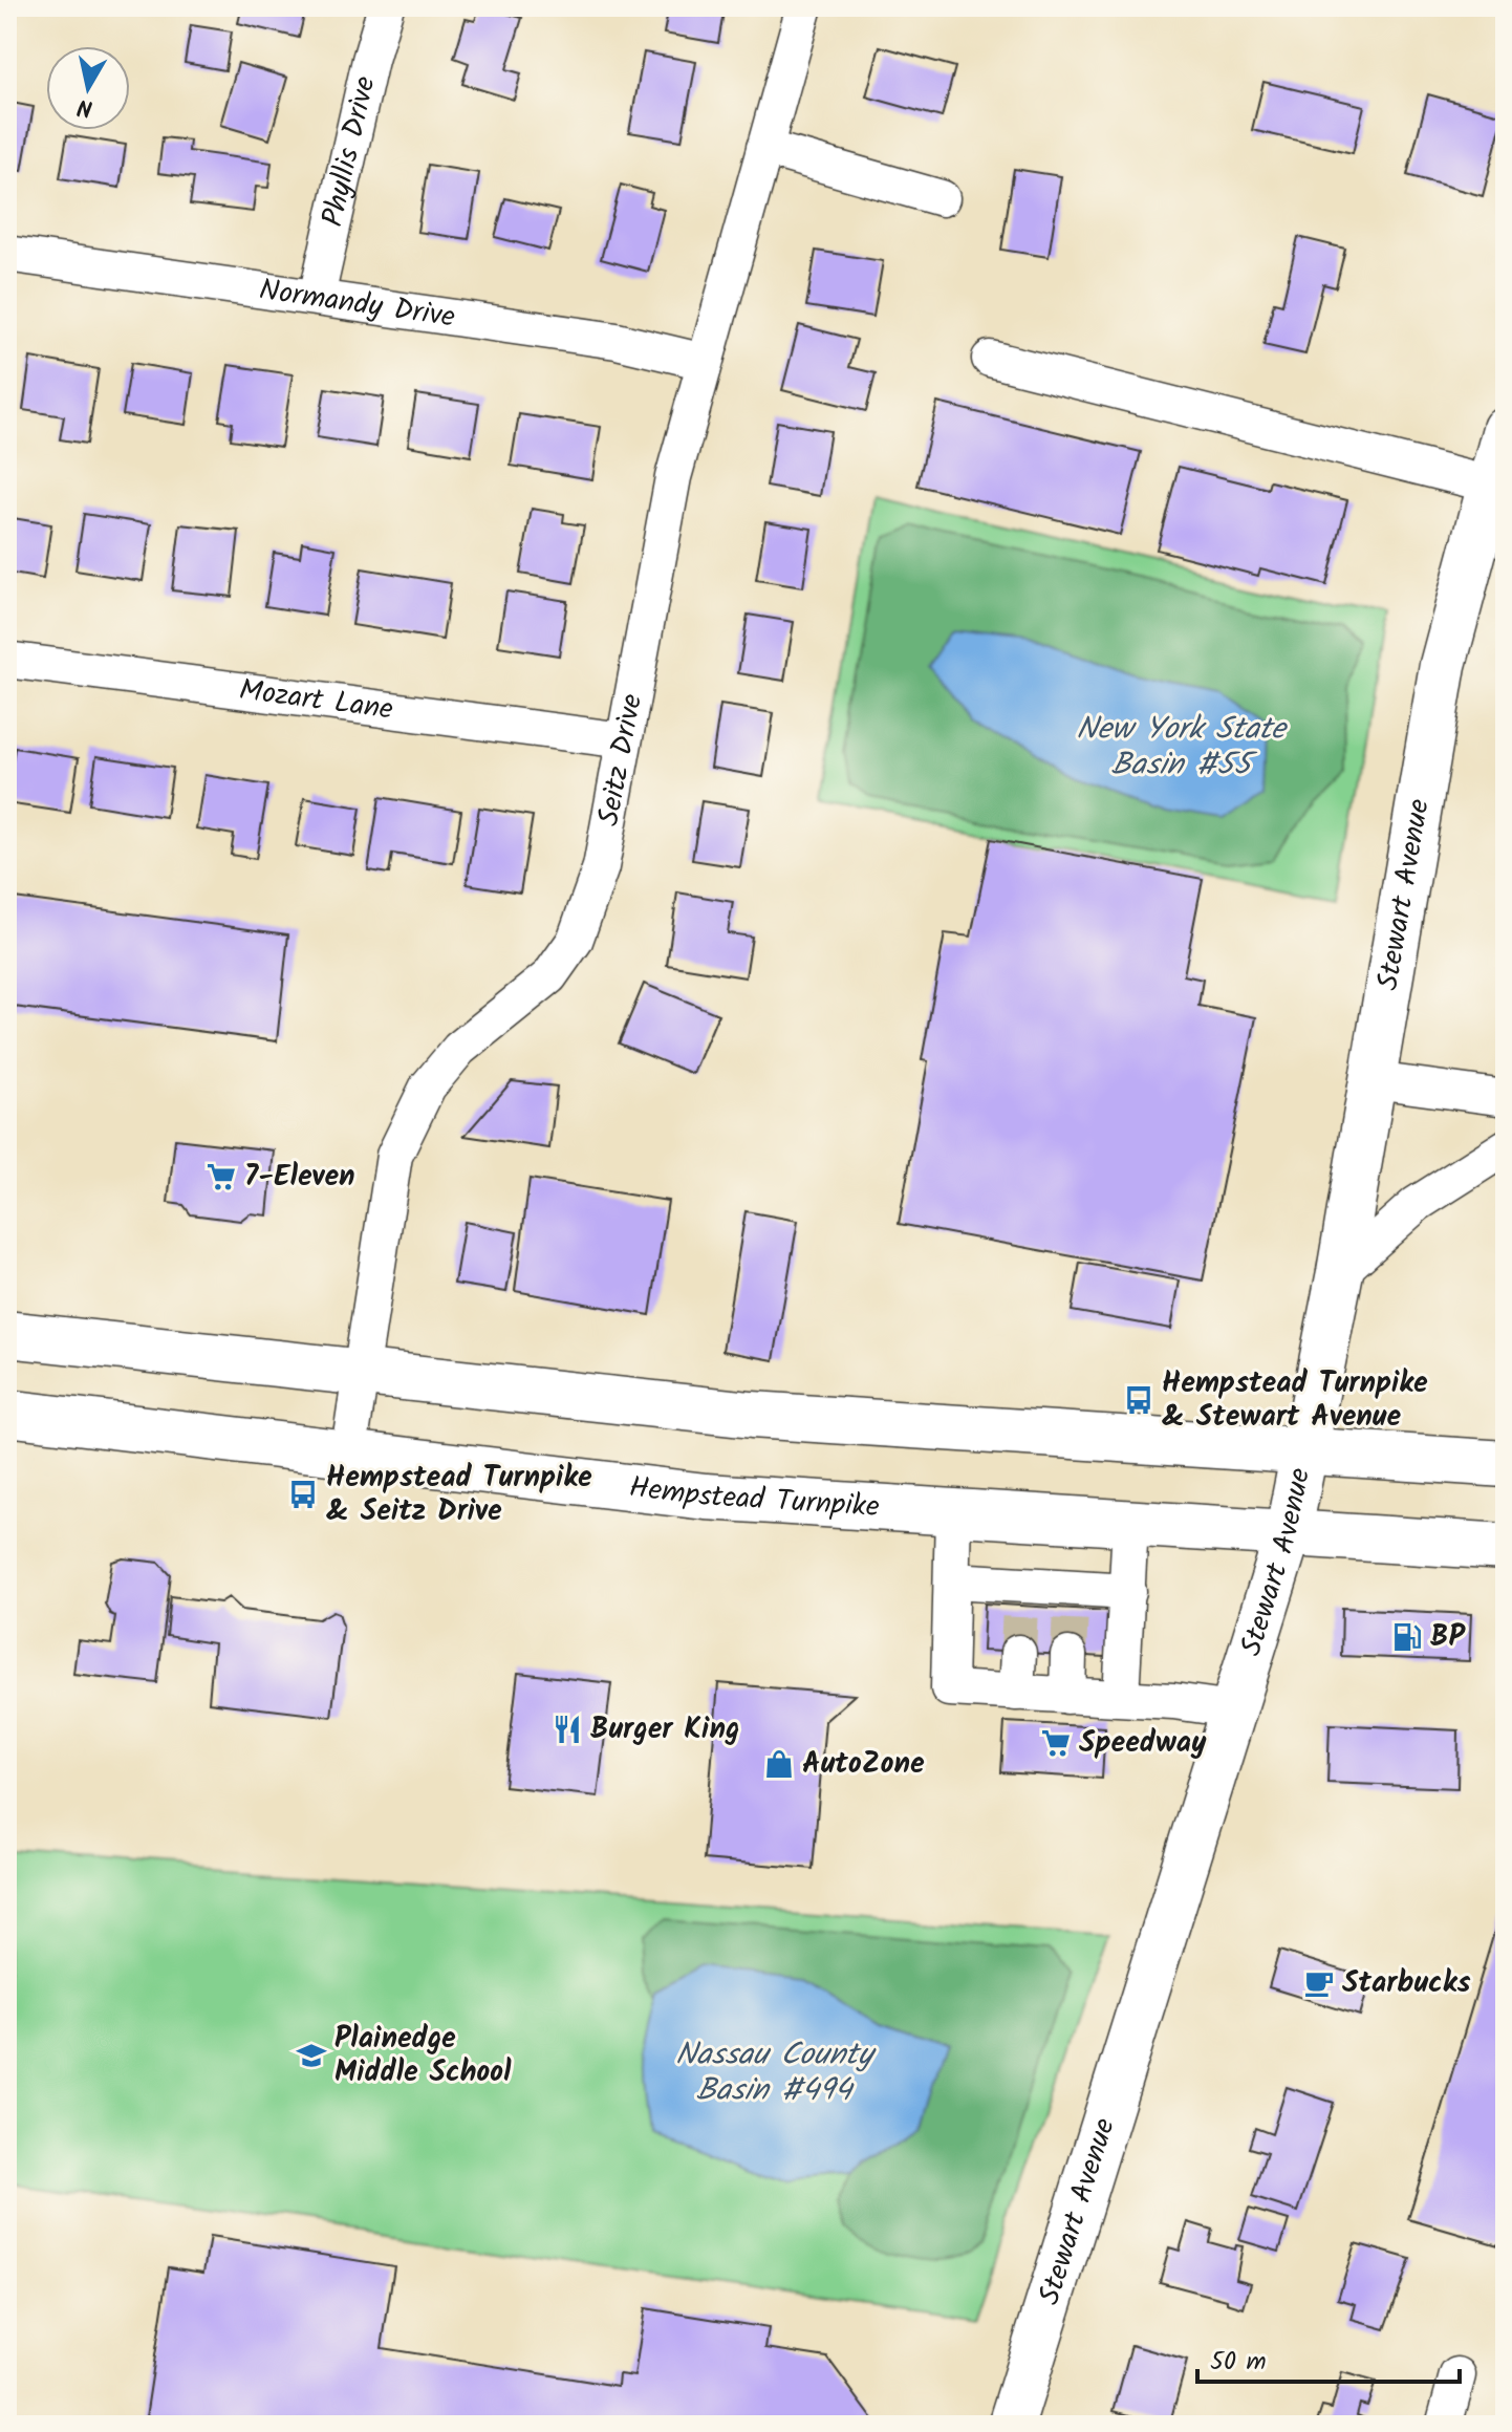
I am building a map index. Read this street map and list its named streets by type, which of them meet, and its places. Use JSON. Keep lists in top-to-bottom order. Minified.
{"streets":{"main road":["Stewart Avenue","Hempstead Turnpike"],"street":["Phyllis Drive","Normandy Drive","Mozart Lane","Seitz Drive"]},"crossings":[["Phyllis Drive","Normandy Drive"],["Normandy Drive","Seitz Drive"],["Mozart Lane","Seitz Drive"],["Seitz Drive","Hempstead Turnpike"],["Stewart Avenue","Hempstead Turnpike"]],"water":["New York State Basin #55","Nassau County Basin #494"],"places":{"supermarket":["7-Eleven","Speedway"],"bus stop":["Hempstead Turnpike & Stewart Avenue","Hempstead Turnpike & Seitz Drive"],"fuel station":["BP"],"restaurant":["Burger King"],"shop":["AutoZone"],"cafe":["Starbucks"],"school or university":["Plainedge Middle School"]},"scale_bar":"50 m","north":"bottom"}
